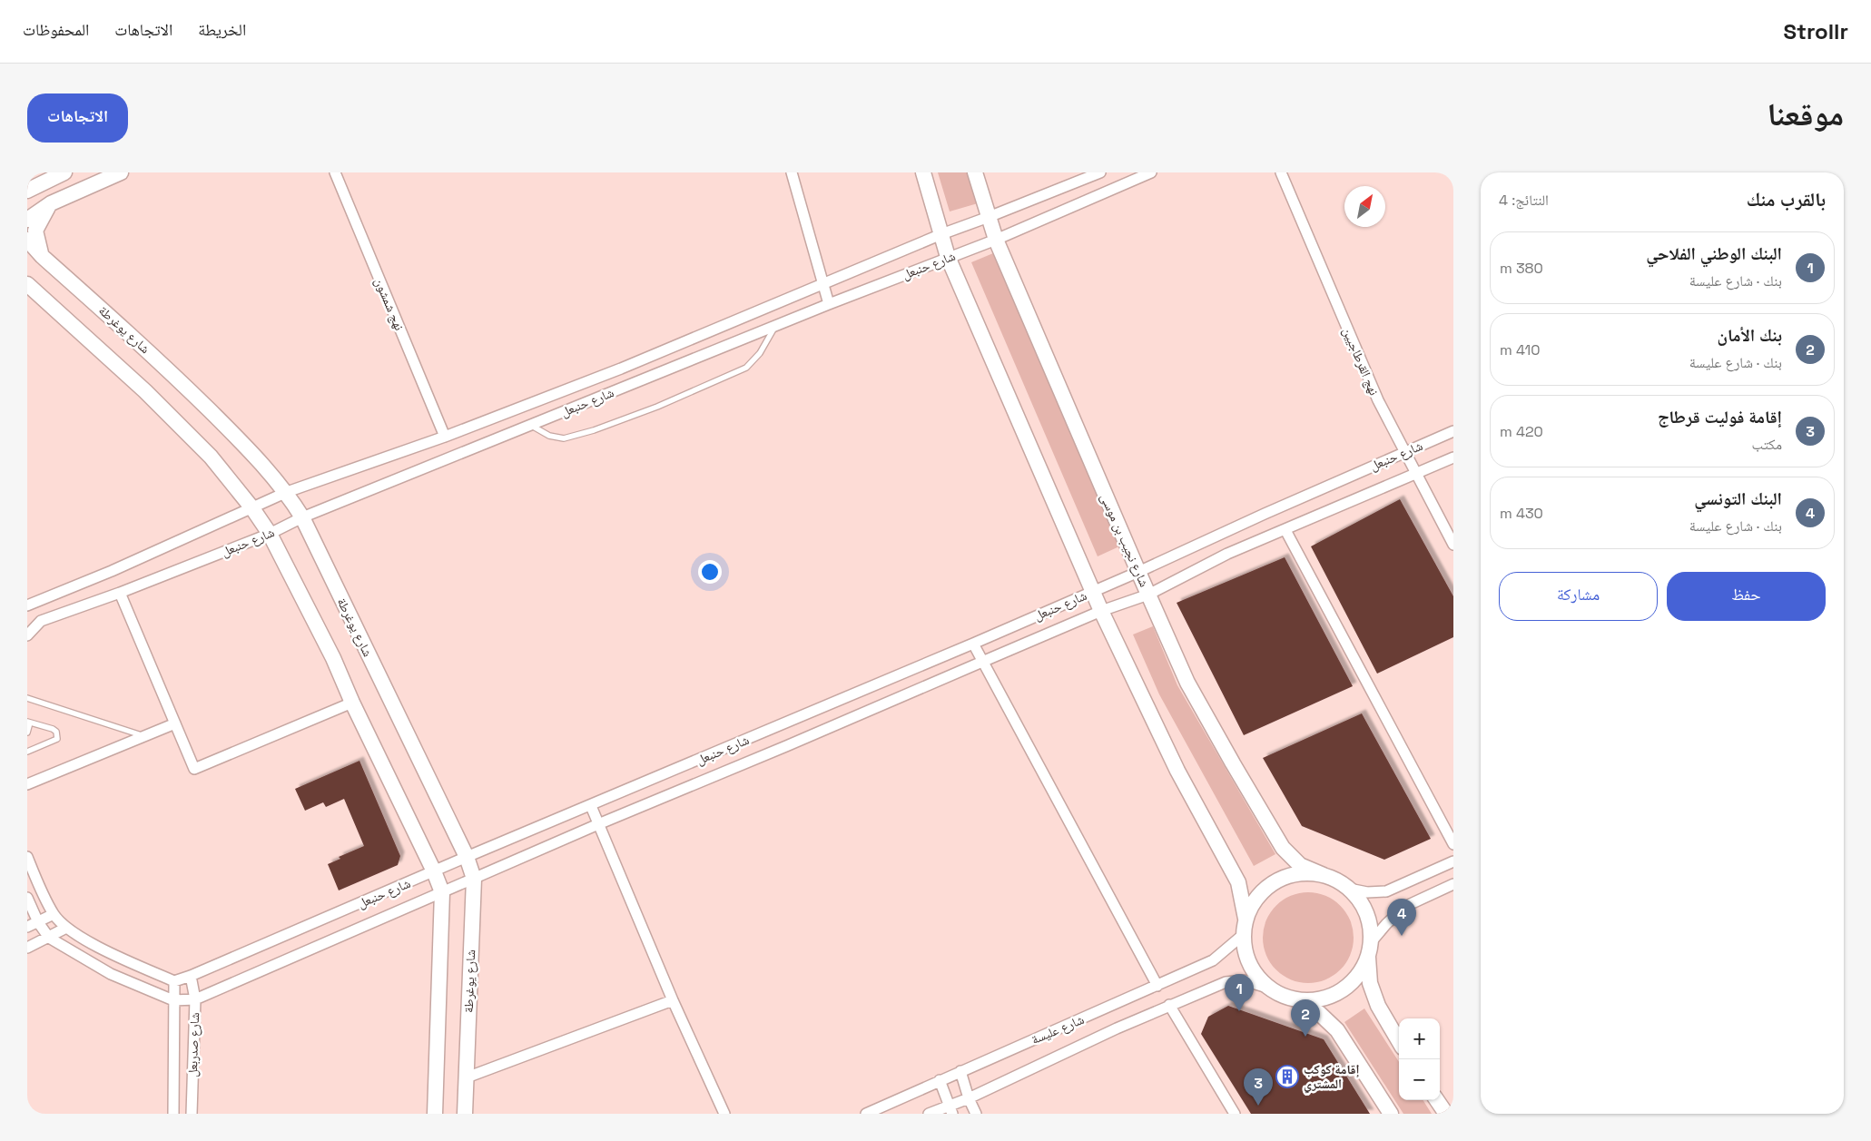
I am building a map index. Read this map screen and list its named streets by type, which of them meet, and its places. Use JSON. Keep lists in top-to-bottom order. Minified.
{"streets":{"main road":["شارع يوغرطة","شارع نجيب بن موسى"],"street":["شارع حنبعل","نهج شمشون","نهج القرطاجيين","شارع عليسة","شارع صدربعل"]},"crossings":[["شارع حنبعل","نهج شمشون"],["شارع حنبعل","شارع يوغرطة"],["شارع حنبعل","نهج القرطاجيين"],["شارع حنبعل","شارع نجيب بن موسى"],["شارع حنبعل","شارع صدربعل"],["شارع نجيب بن موسى","شارع عليسة"]],"places":{"building":["إقامة كوكب المشتري"]},"north":"top right","page":{"header":"Strollr","nav":["الخريطة","الاتجاهات","المحفوظات"],"title":"موقعنا","buttons":["الاتجاهات",["حفظ","مشاركة"]],"heading":["بالقرب منك","النتائج: 4"],"list":[{"mark":"1","name":"البنك الوطني الفلاحي","note":"بنك · شارع عليسة","value":"380 m"},{"mark":"2","name":"بنك الأمان","note":"بنك · شارع عليسة","value":"410 m"},{"mark":"3","name":"إقامة فوليت قرطاج","note":"مكتب","value":"420 m"},{"mark":"4","name":"البنك التونسي","note":"بنك · شارع عليسة","value":"430 m"}],"pins":["4","1","2","3"],"map_buttons":["+","−"]}}
